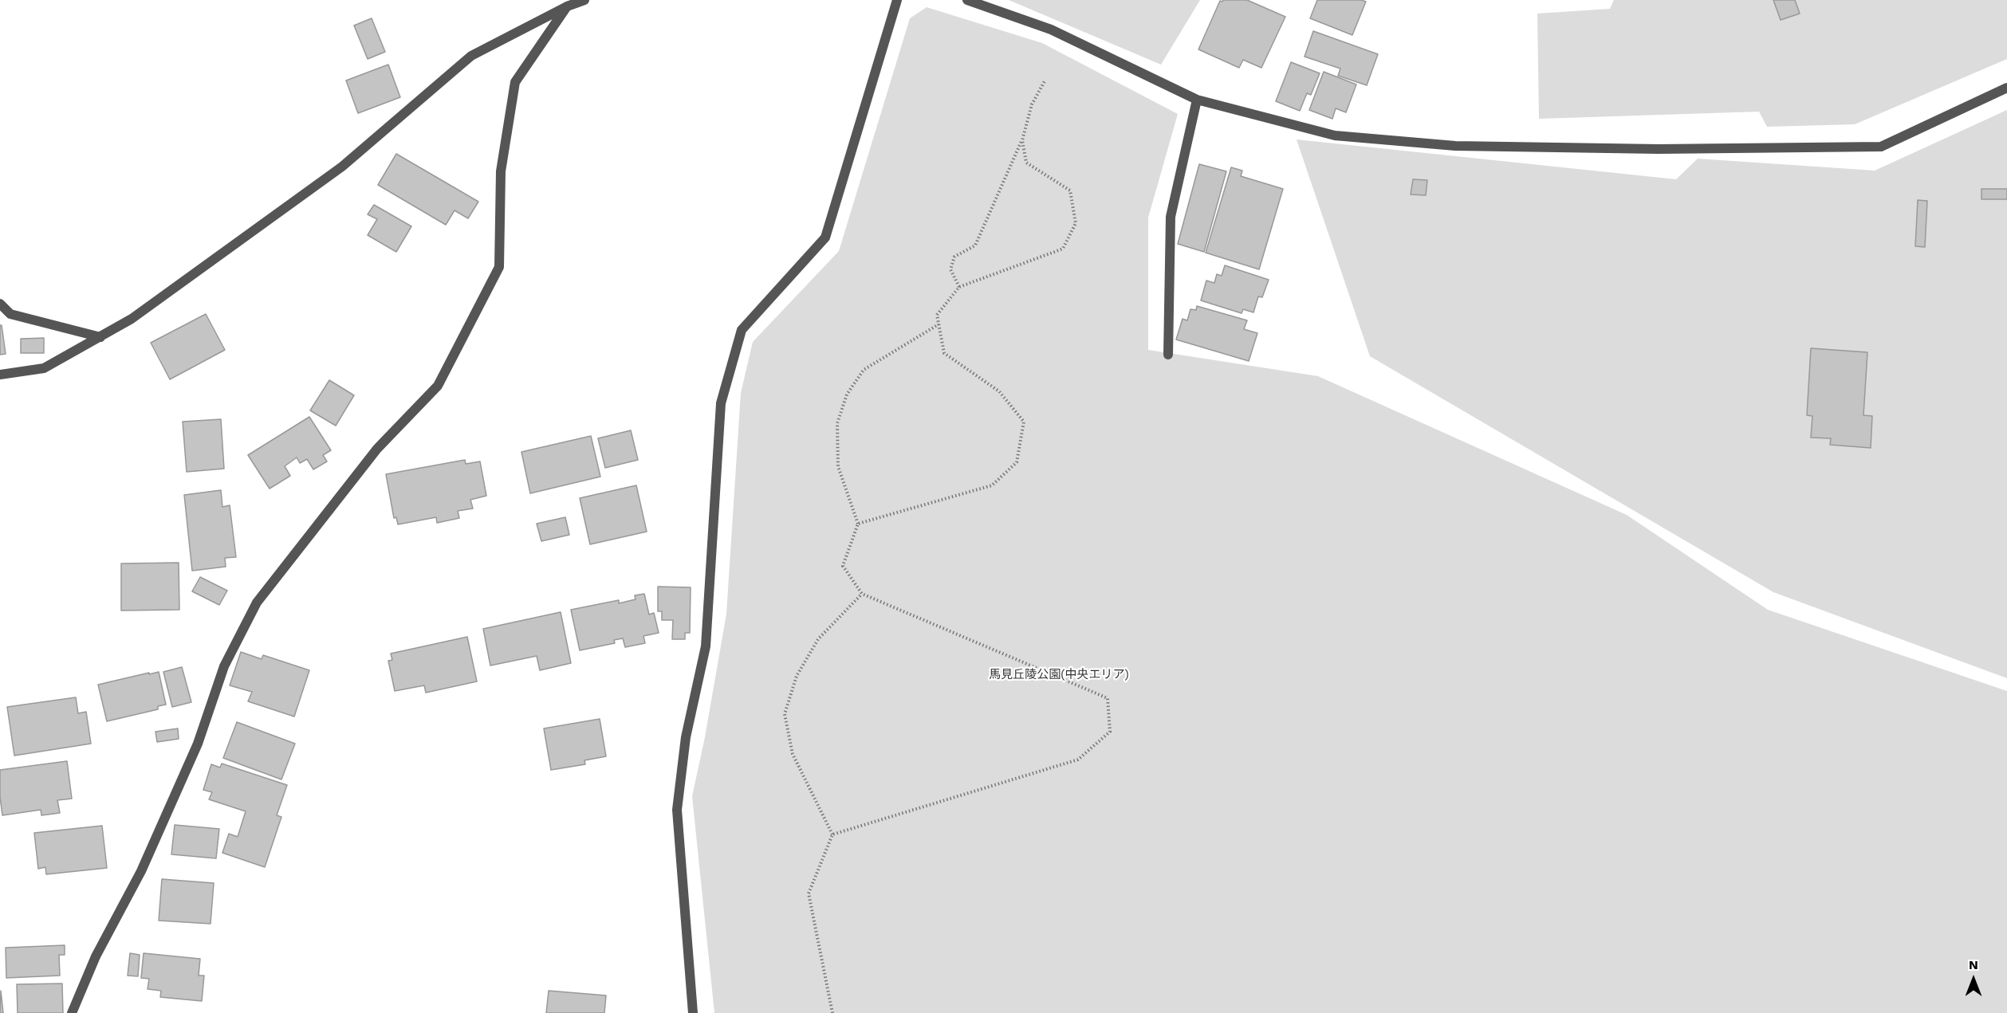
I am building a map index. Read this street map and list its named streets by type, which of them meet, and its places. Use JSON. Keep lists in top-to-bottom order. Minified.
{"parks":["馬見丘陵公園(中央エリア)"],"north":"top"}
